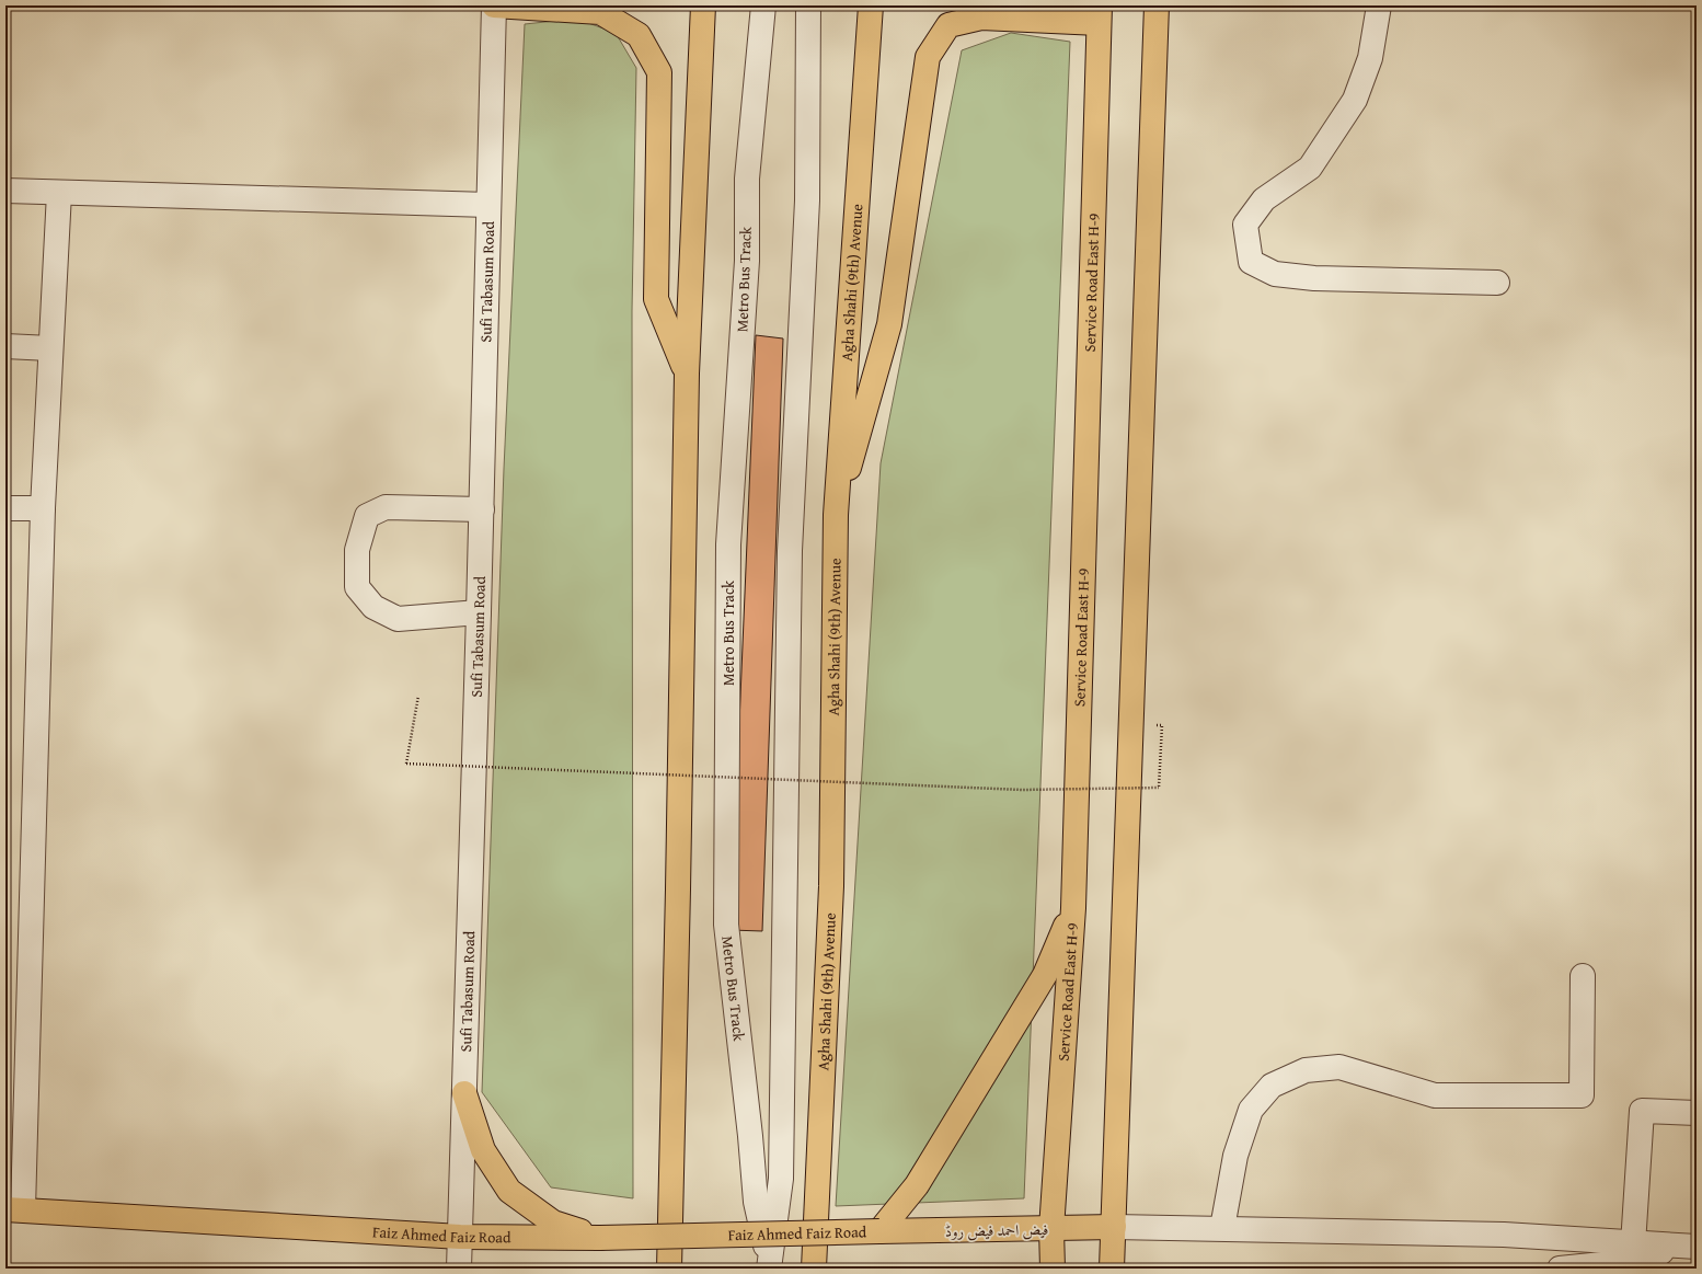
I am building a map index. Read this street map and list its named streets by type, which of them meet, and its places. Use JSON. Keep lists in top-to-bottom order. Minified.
{"streets":{"main road":["Agha Shahi (9th) Avenue","Service Road East H-9","فیض احمد فیض روڈ","Faiz Ahmed Faiz Road"],"street":["Metro Bus Track","Sufi Tabasum Road"]},"crossings":[["Sufi Tabasum Road","Faiz Ahmed Faiz Road"],["Service Road East H-9","فیض احمد فیض روڈ"],["فیض احمد فیض روڈ","Faiz Ahmed Faiz Road"]]}
